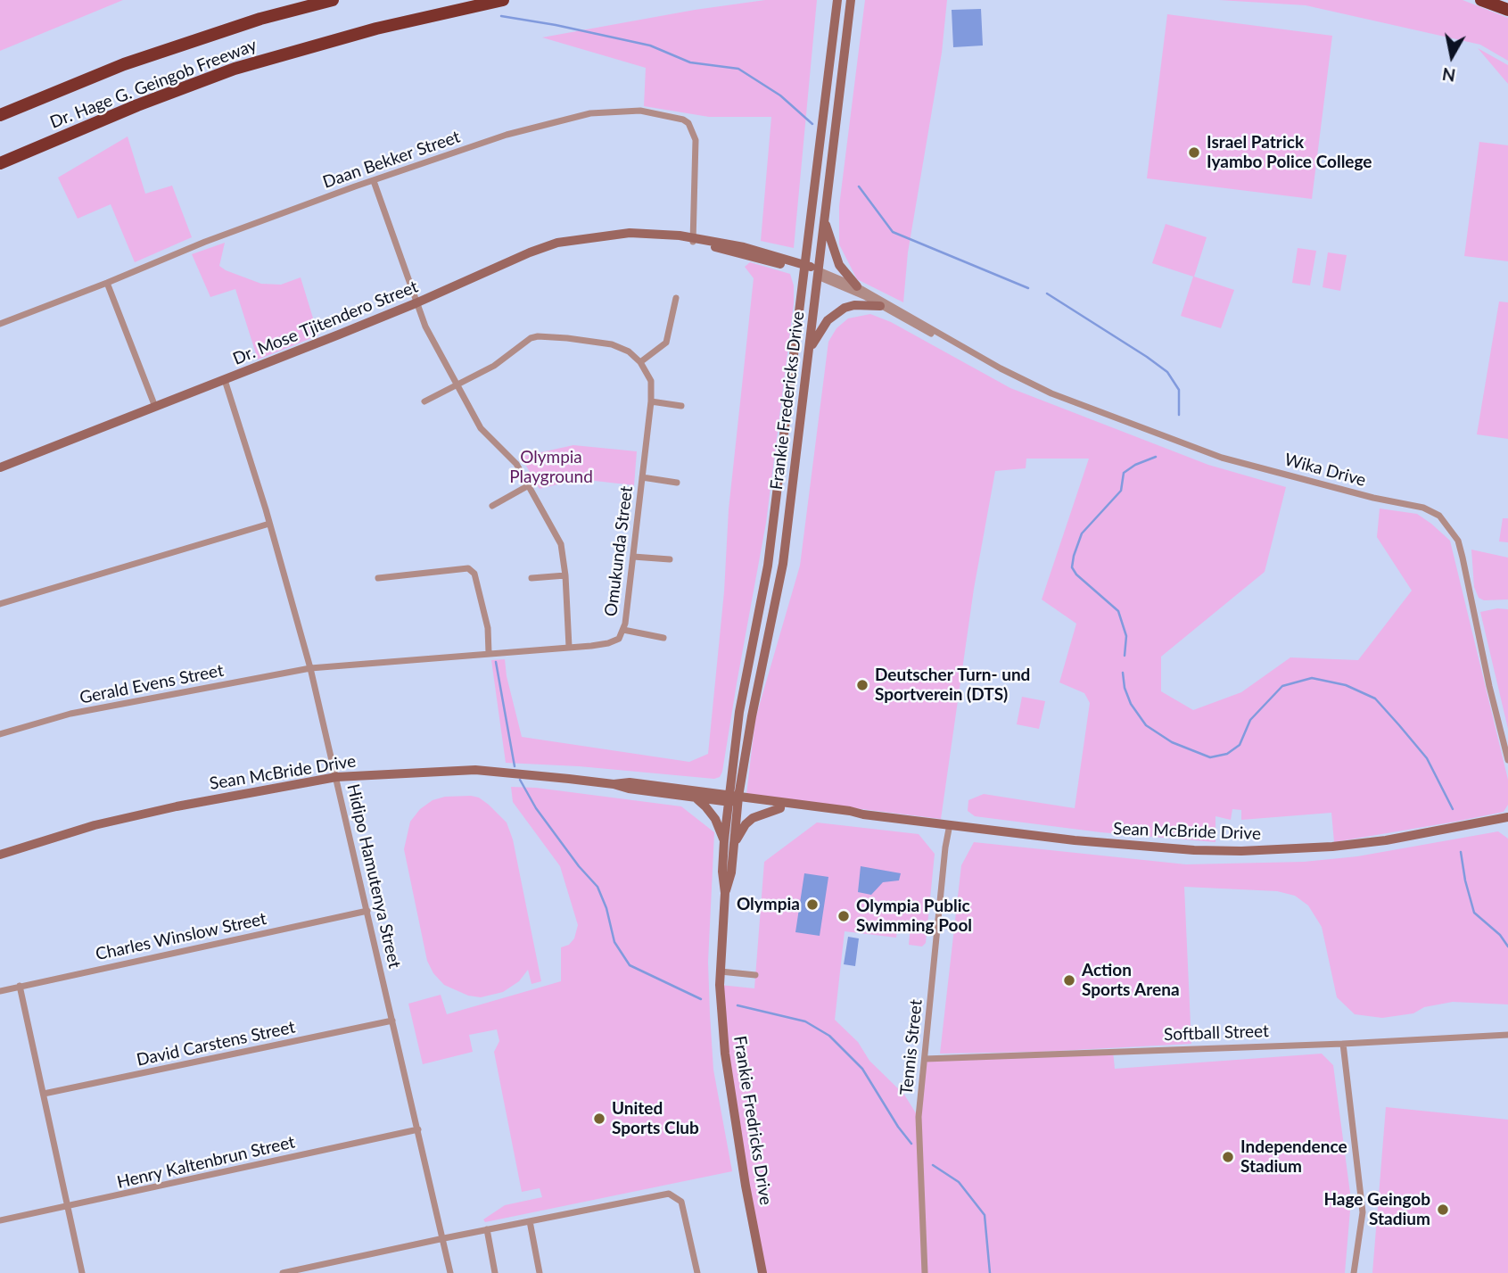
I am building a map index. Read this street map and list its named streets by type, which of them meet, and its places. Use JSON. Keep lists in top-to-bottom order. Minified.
{"streets":{"highway":["Dr. Hage G. Geingob Freeway"],"main road":["Dr. Mose Tjitendero Street","Frankie Fredericks Drive","Sean McBride Drive","Frankie Fredricks Drive"],"street":["Daan Bekker Street","Wika Drive","Omukunda Street","Gerald Evens Street","Hidipo Hamutenya Street","Charles Winslow Street","Softball Street","David Carstens Street","Tennis Street","Henry Kaltenbrun Street"]},"crossings":[["Daan Bekker Street","Dr. Mose Tjitendero Street"],["Dr. Mose Tjitendero Street","Frankie Fredericks Drive"],["Dr. Mose Tjitendero Street","Wika Drive"],["Dr. Mose Tjitendero Street","Hidipo Hamutenya Street"],["Frankie Fredericks Drive","Wika Drive"],["Frankie Fredericks Drive","Sean McBride Drive"],["Frankie Fredericks Drive","Frankie Fredricks Drive"],["Omukunda Street","Gerald Evens Street"],["Omukunda Street","Hidipo Hamutenya Street"],["Gerald Evens Street","Hidipo Hamutenya Street"],["Sean McBride Drive","Hidipo Hamutenya Street"],["Sean McBride Drive","Tennis Street"],["Sean McBride Drive","Frankie Fredricks Drive"],["Hidipo Hamutenya Street","Charles Winslow Street"],["Hidipo Hamutenya Street","David Carstens Street"],["Hidipo Hamutenya Street","Henry Kaltenbrun Street"],["Softball Street","Tennis Street"]],"parks":["Olympia Playground"],"places":["Israel Patrick Iyambo Police College","Deutscher Turn- und Sportverein (DTS)","Olympia","Olympia Public Swimming Pool","Action Sports Arena","United Sports Club","Independence Stadium","Hage Geingob Stadium"],"north":"bottom"}
